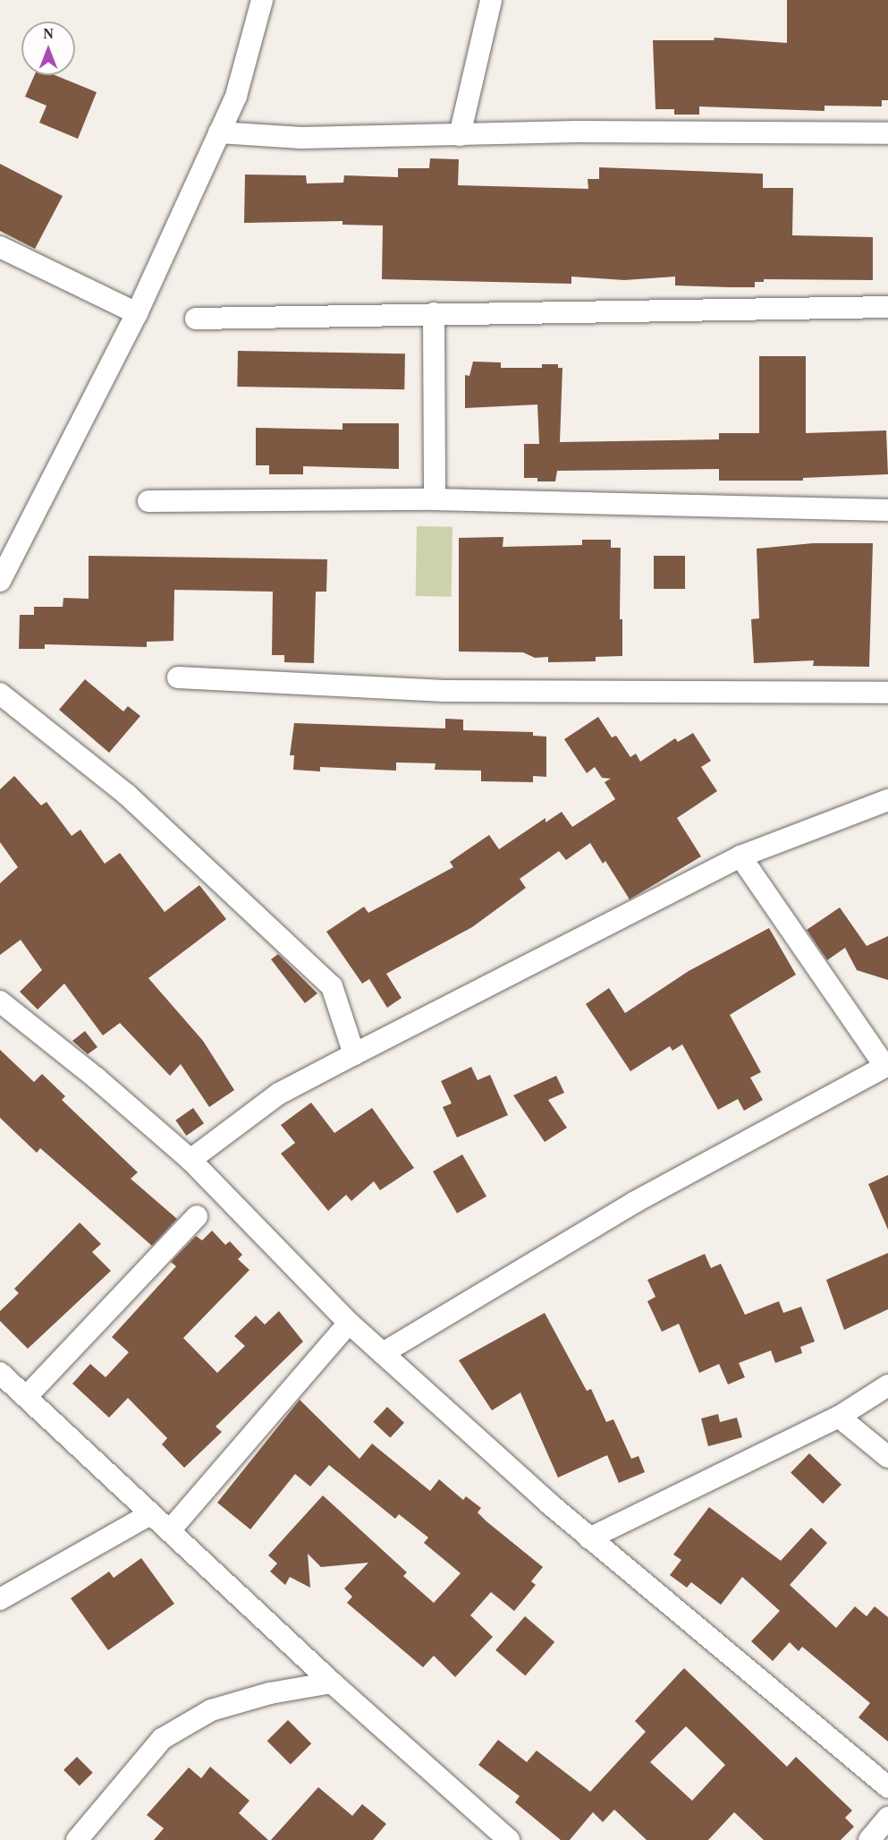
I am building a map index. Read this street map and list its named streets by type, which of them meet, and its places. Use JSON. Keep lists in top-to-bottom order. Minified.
{"north":"top"}
